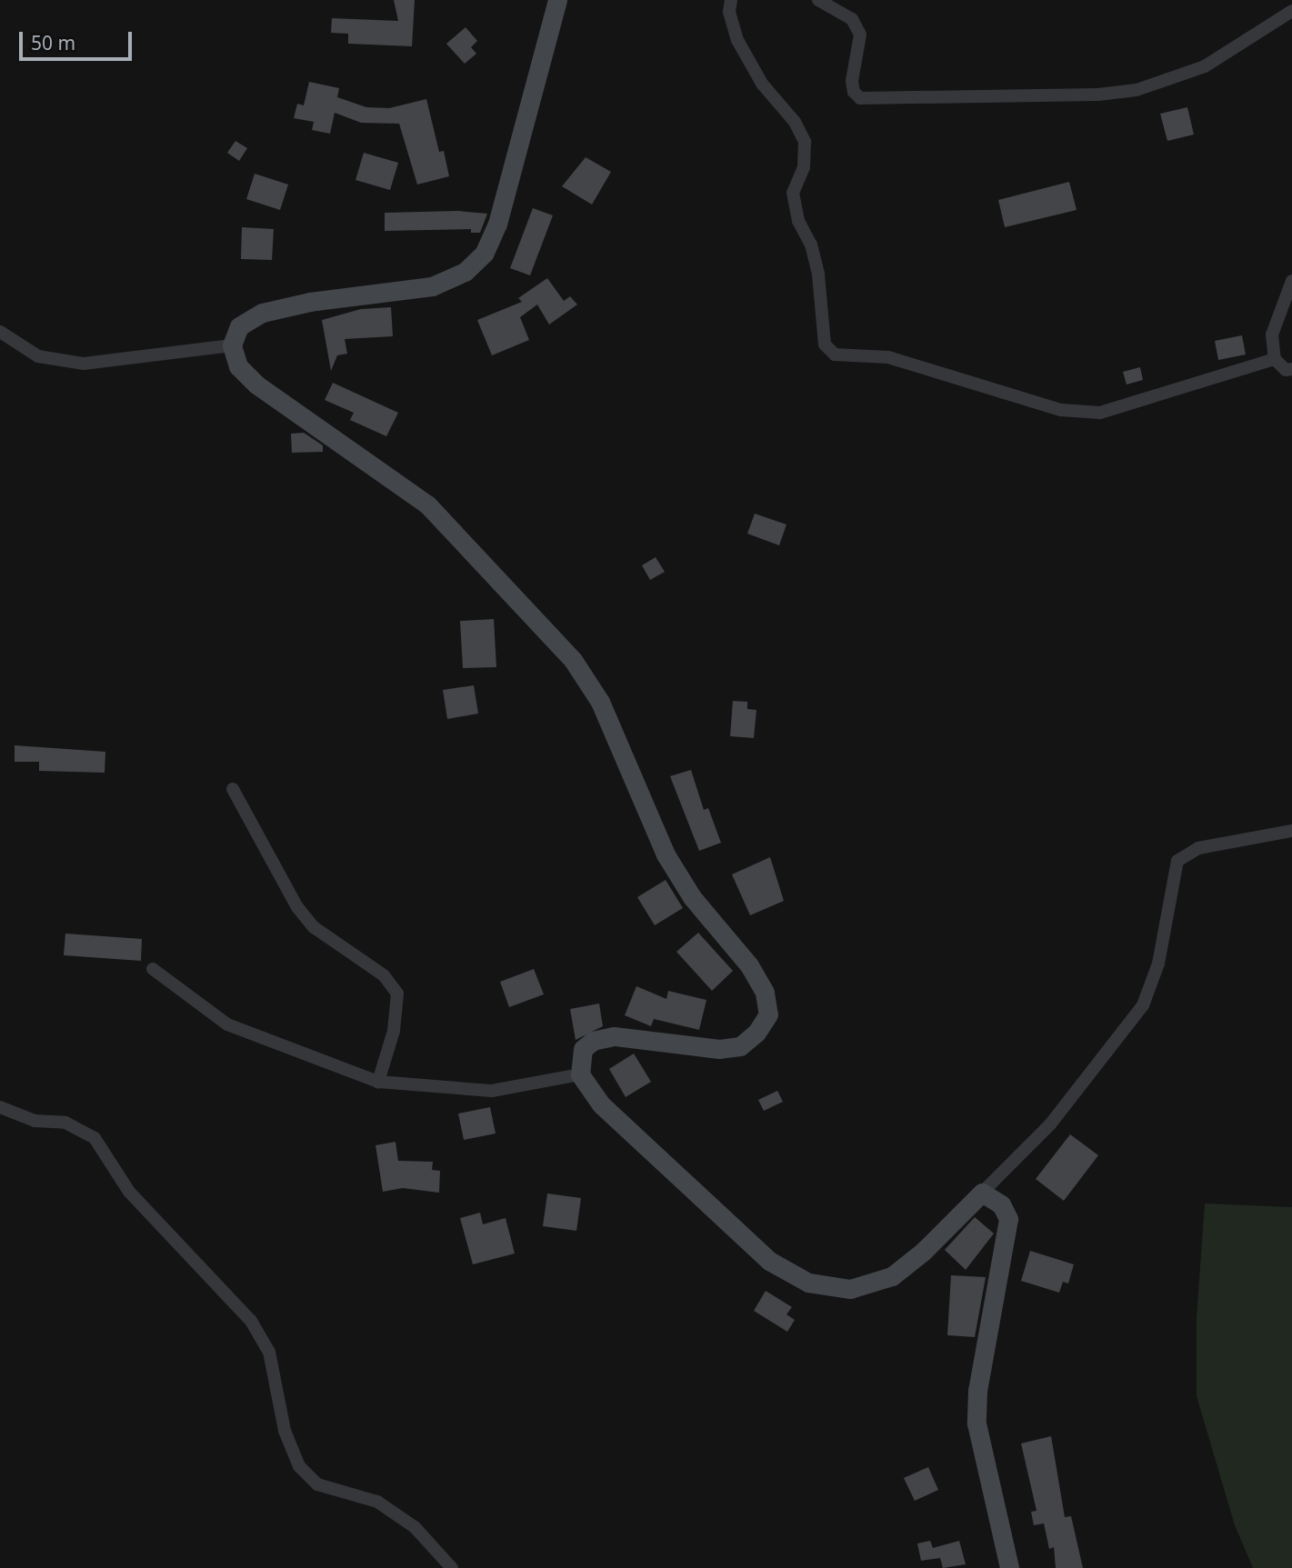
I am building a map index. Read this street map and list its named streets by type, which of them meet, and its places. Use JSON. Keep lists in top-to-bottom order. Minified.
{"scale_bar":"50 m"}
